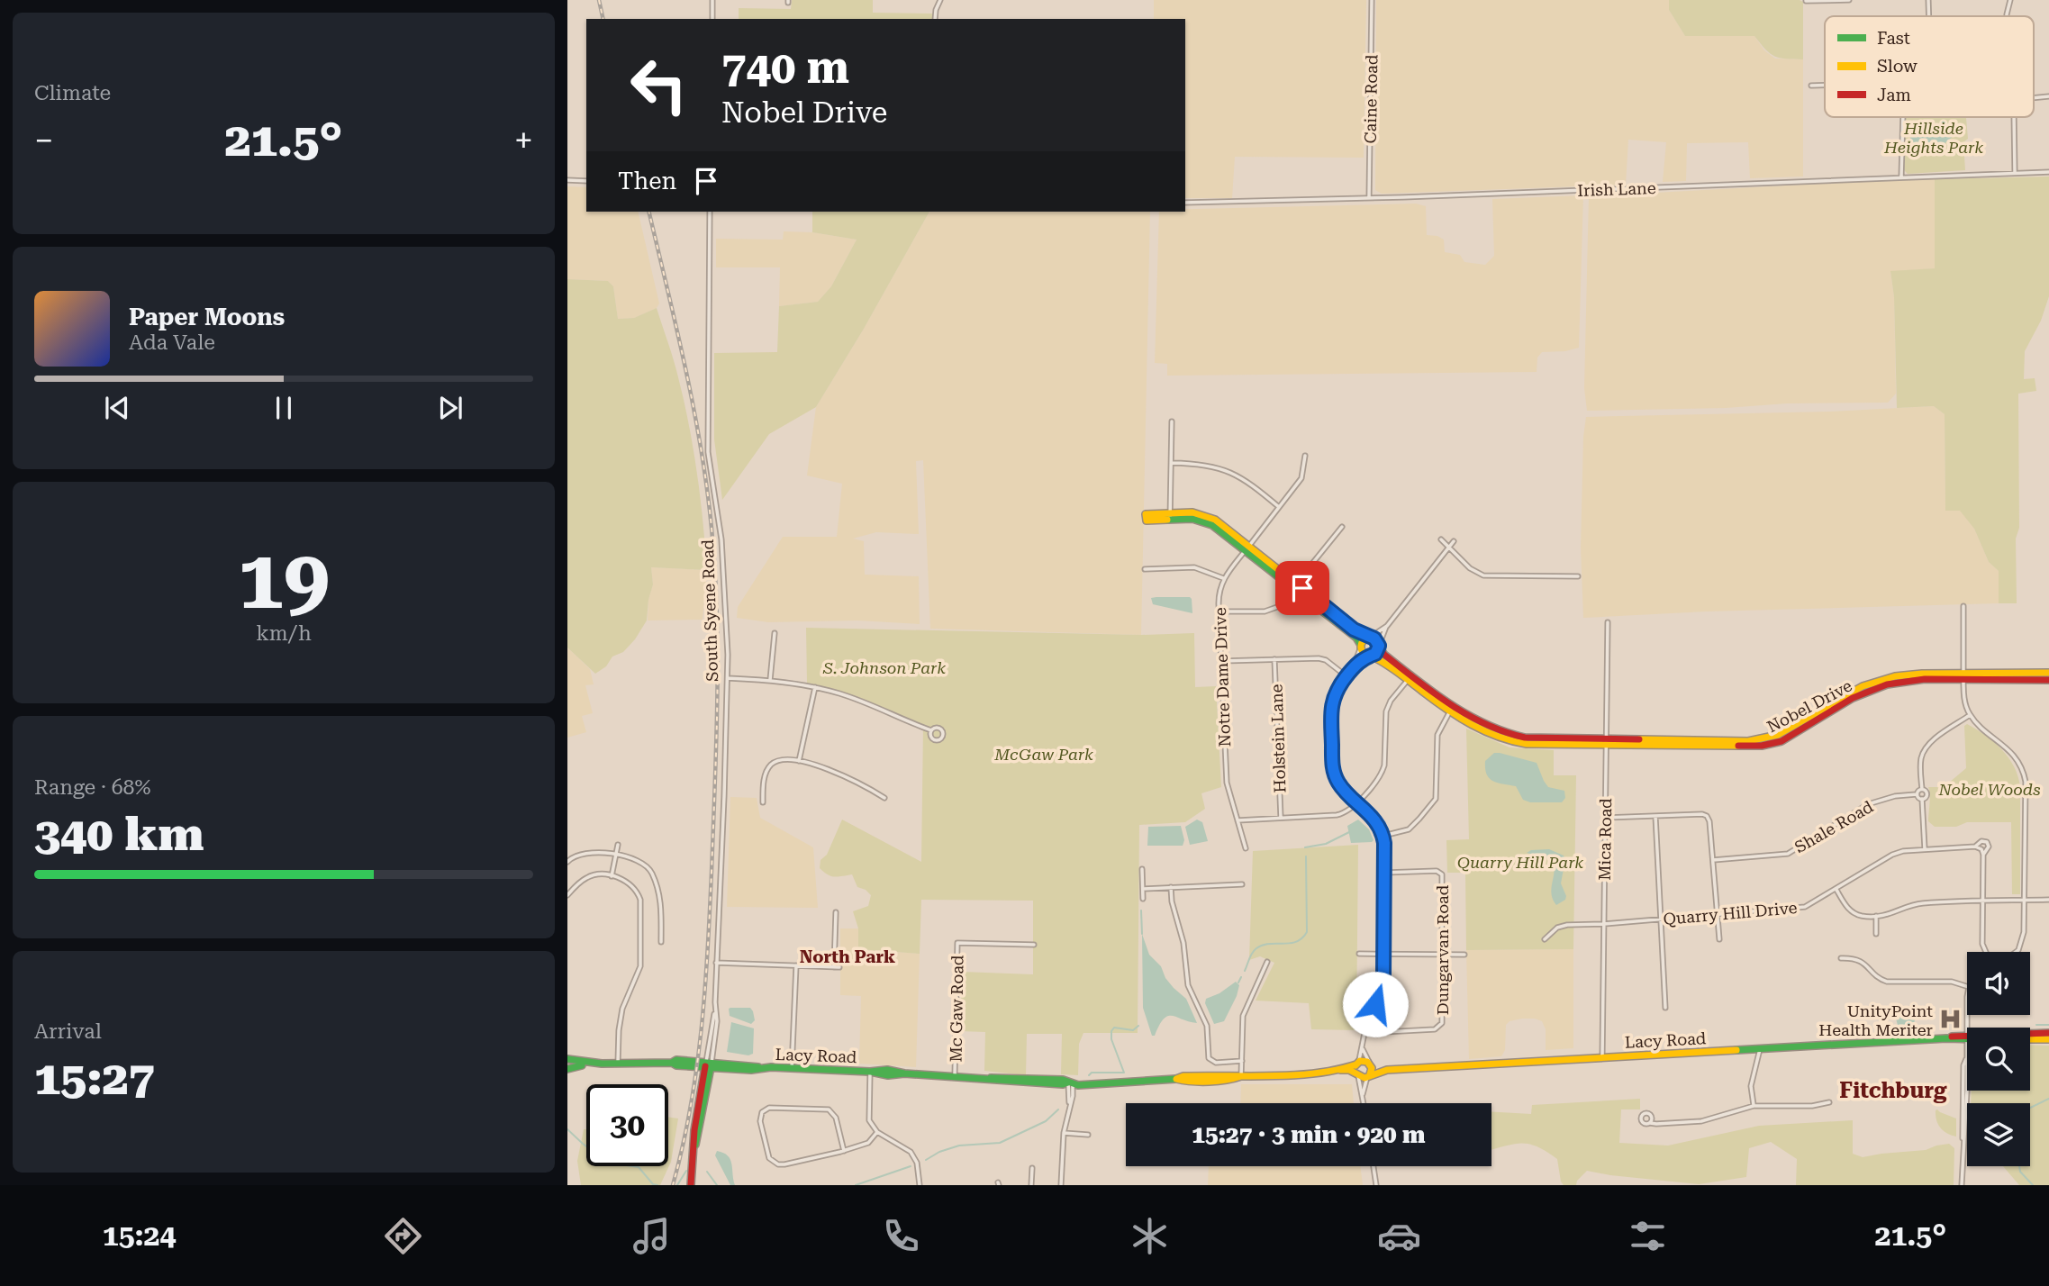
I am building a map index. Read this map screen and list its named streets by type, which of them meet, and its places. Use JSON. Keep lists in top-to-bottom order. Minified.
{"streets":{"main road":["South Syene Road","Nobel Drive","Lacy Road"],"street":["Caine Road","Irish Lane","Notre Dame Drive","Holstein Lane","Shale Road","Mica Road","Quarry Hill Drive","Dungarvan Road","Mc Gaw Road"]},"crossings":[["Caine Road","Irish Lane"],["South Syene Road","Lacy Road"],["Nobel Drive","Mica Road"],["Mica Road","Quarry Hill Drive"],["Mica Road","Lacy Road"],["Mc Gaw Road","Lacy Road"]],"districts":["North Park","Fitchburg"],"parks":["Hillside Heights Park","S. Johnson Park","McGaw Park","Nobel Woods","Quarry Hill Park"],"places":{"hospital":["UnityPoint Health Meriter"]},"legend":["Fast","Slow","Jam"],"page":{"tile":["Climate",["19","km/h"],["Range · 68%","340 km"],["Arrival","15:27"]],"turn":["740 m","Nobel Drive"],"heat":["−","21.5°","+"],"then":"Then","song":["Paper Moons","Ada Vale"],"limit":"30","trip":"15:27 · 3 min · 920 m","tabs":["15:24","21.5°"]}}
